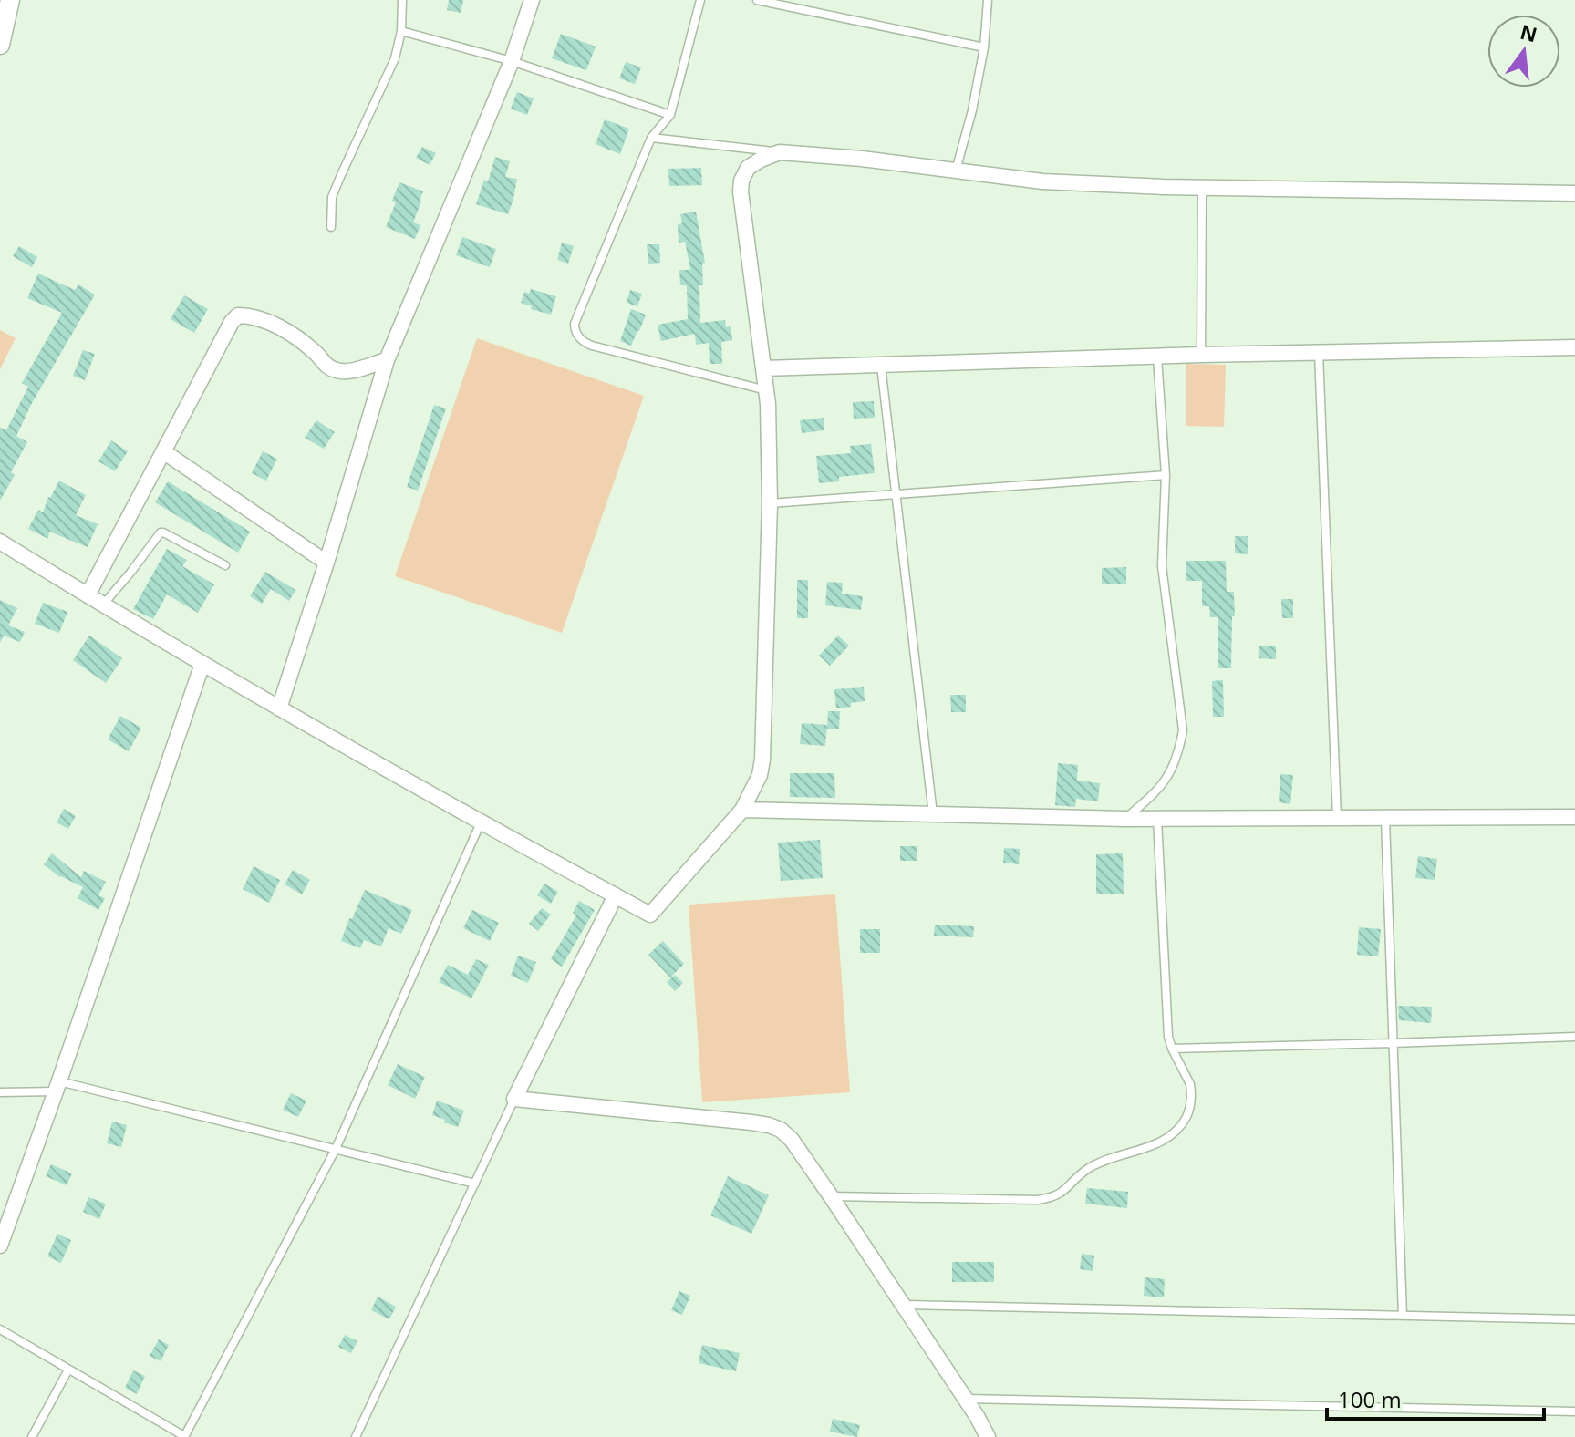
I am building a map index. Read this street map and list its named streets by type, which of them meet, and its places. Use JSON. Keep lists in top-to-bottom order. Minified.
{"scale_bar":"100 m","north":"top"}
